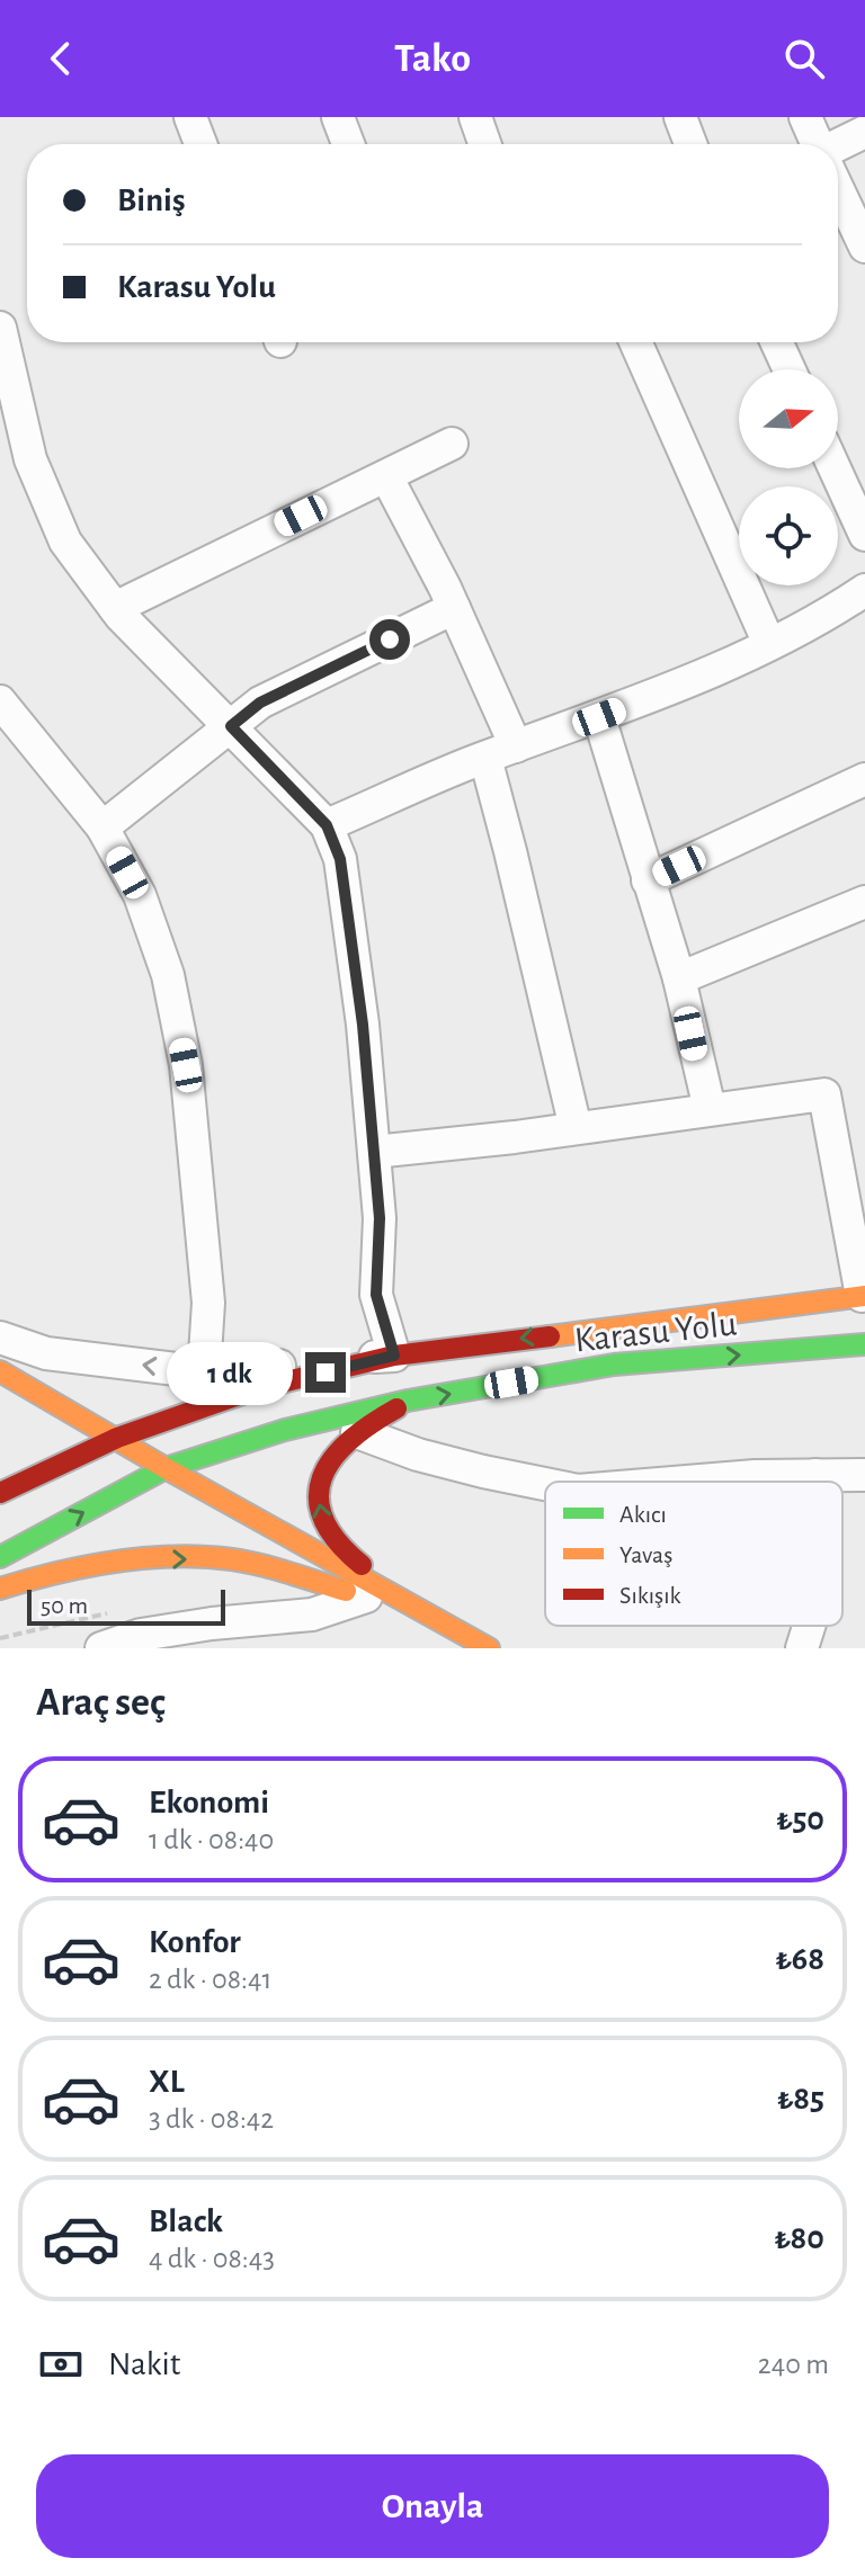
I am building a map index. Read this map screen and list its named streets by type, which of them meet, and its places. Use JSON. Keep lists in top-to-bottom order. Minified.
{"streets":{"main road":["Karasu Yolu"]},"legend":["Akıcı","Yavaş","Sıkışık"],"scale_bar":"50 m","north":"right","page":{"header":"Tako","banner":["Biniş","Karasu Yolu"],"bubble":"1 dk","scale":"50 m","heading":"Araç seç","list":[{"name":"Ekonomi","note":"1 dk · 08:40","value":"₺50"},{"name":"Konfor","note":"2 dk · 08:41","value":"₺68"},{"name":"XL","note":"3 dk · 08:42","value":"₺85"},{"name":"Black","note":"4 dk · 08:43","value":"₺80"}],"pay":["Nakit","240 m"],"buttons":"Onayla"}}
